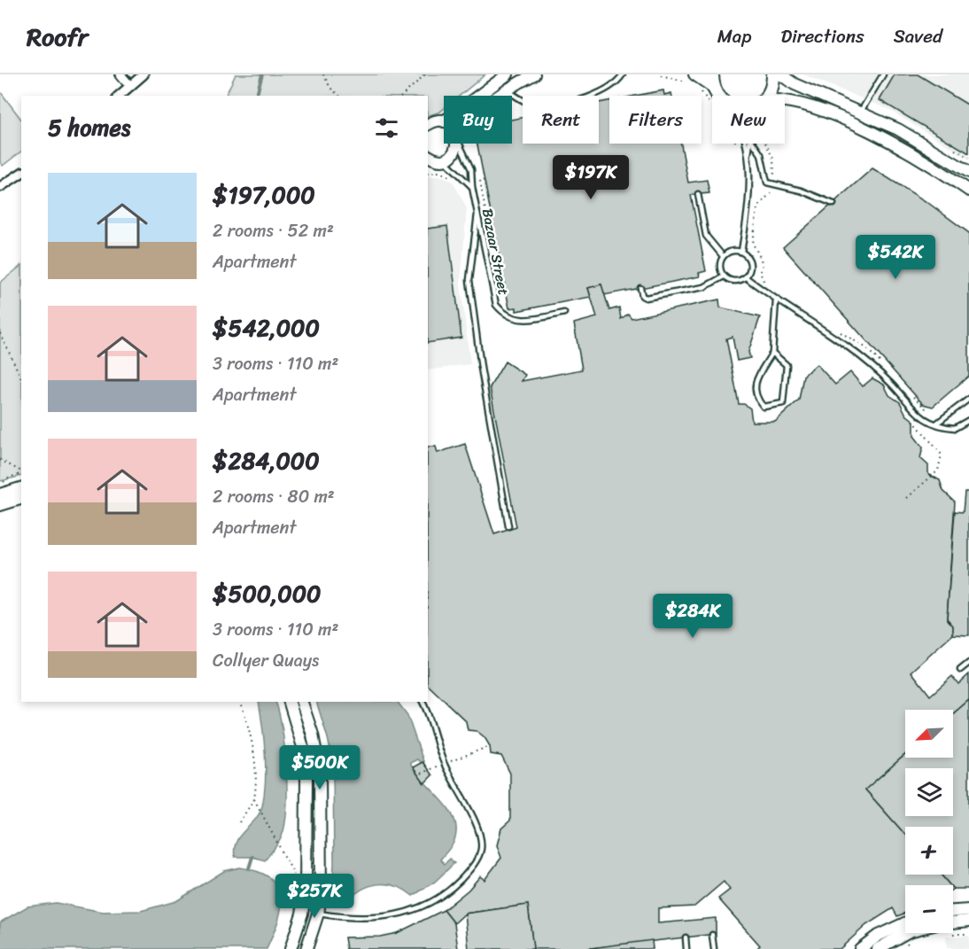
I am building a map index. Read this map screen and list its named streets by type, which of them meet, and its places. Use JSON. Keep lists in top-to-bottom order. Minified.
{"streets":{"lane":["Bazaar Street"]},"north":"bottom left","page":{"header":"Roofr","nav":["Map","Directions","Saved"],"chip":["Buy","Rent","Filters","New"],"heading":"5 homes","price":["$197K","$542K","$284K","$500K","$257K"],"list":[{"name":"$197,000","note":"2 rooms · 52 m² · Apartment"},{"name":"$542,000","note":"3 rooms · 110 m² · Apartment"},{"name":"$284,000","note":"2 rooms · 80 m² · Apartment"},{"name":"$500,000","note":"3 rooms · 110 m² · Collyer Quays"}],"map_buttons":["+","−"]}}
